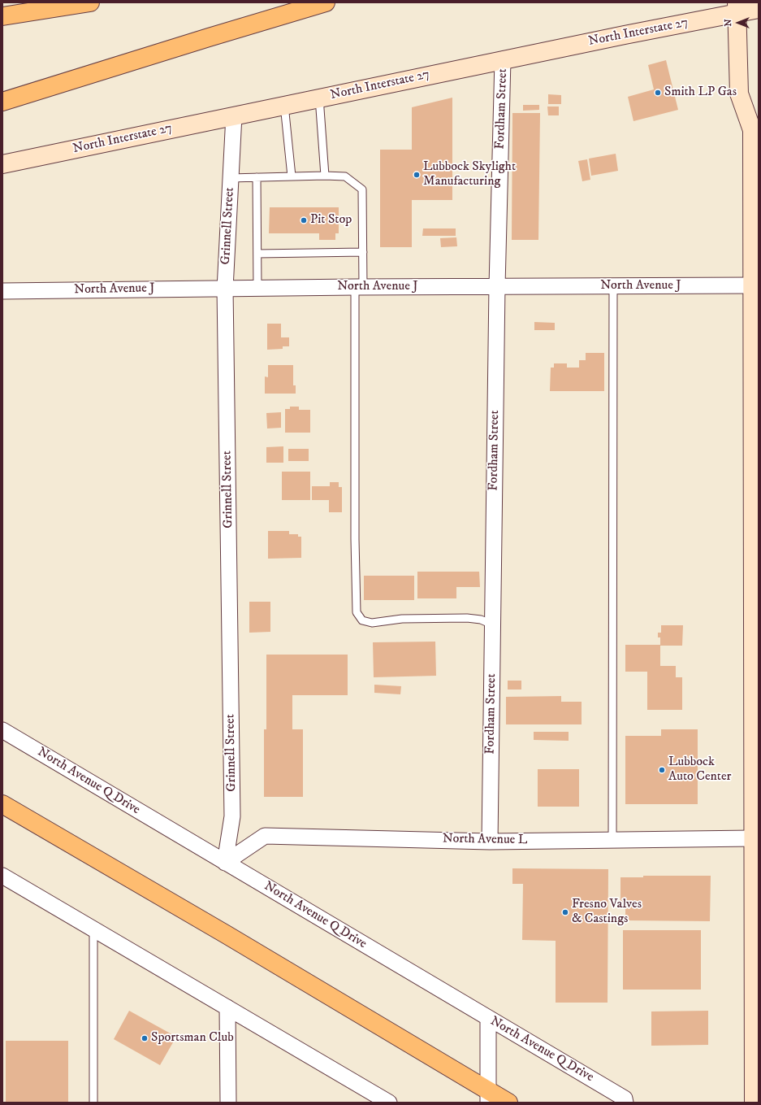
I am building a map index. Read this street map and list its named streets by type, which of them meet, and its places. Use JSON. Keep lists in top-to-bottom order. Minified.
{"streets":{"main road":["North Interstate 27"],"street":["Fordham Street","Grinnell Street","North Avenue J","North Avenue Q Drive","North Avenue L"]},"crossings":[["North Interstate 27","Fordham Street"],["North Interstate 27","Grinnell Street"],["Fordham Street","North Avenue J"],["Fordham Street","North Avenue L"],["Grinnell Street","North Avenue J"],["Grinnell Street","North Avenue Q Drive"],["Grinnell Street","North Avenue L"],["North Avenue Q Drive","North Avenue L"]],"places":["Smith LP Gas","Lubbock Skylight Manufacturing","Pit Stop","Lubbock Auto Center","Fresno Valves & Castings","Sportsman Club"],"north":"left"}
